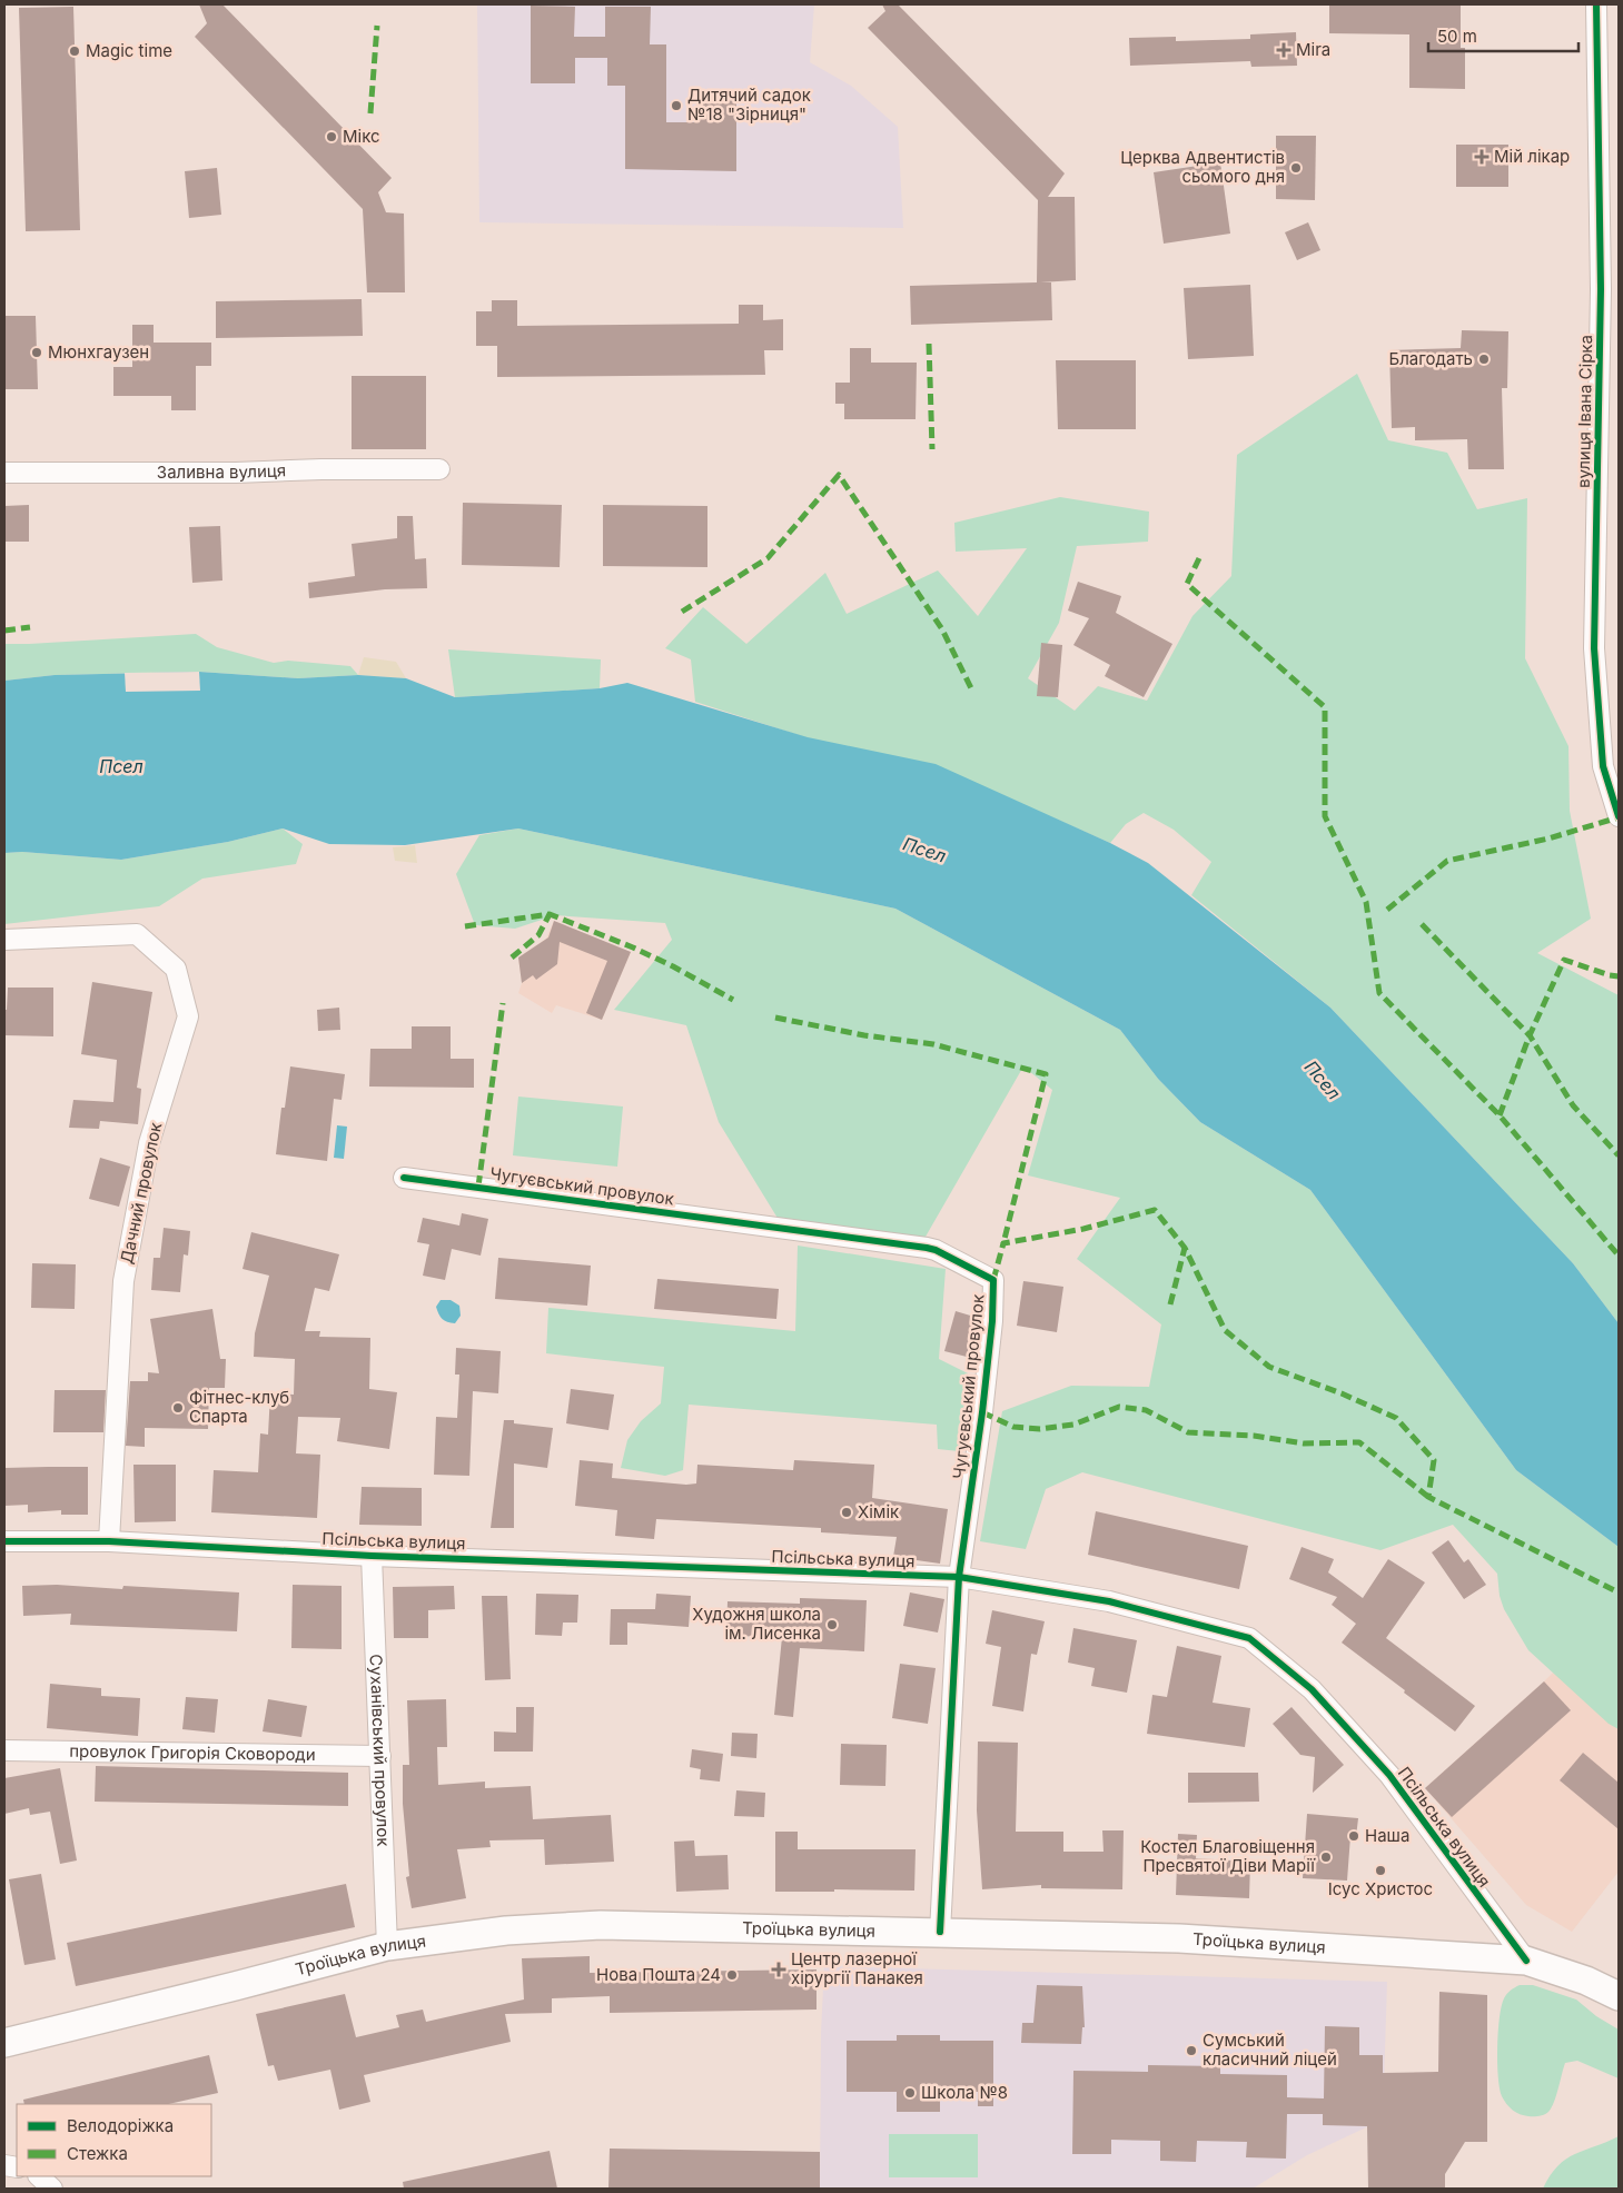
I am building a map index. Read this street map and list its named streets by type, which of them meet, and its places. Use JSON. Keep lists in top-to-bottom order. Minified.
{"streets":{"main road":["Троїцька вулиця"],"street":["вулиця Івана Сірка","Заливна вулиця","Чугуєвський провулок","Дачний провулок","Псільська вулиця","Суханівський провулок","провулок Григорія Сковороди"]},"crossings":[["Чугуєвський провулок","Псільська вулиця"],["Чугуєвський провулок","Троїцька вулиця"],["Дачний провулок","Псільська вулиця"],["Псільська вулиця","Суханівський провулок"],["Псільська вулиця","Троїцька вулиця"],["Суханівський провулок","провулок Григорія Сковороди"],["Суханівський провулок","Троїцька вулиця"]],"water":["Псел"],"places":{"health":["Mira","Мій лікар","Центр лазерної хірургії Панакея"],"other":["Magic time","Дитячий садок №18 \"Зірниця\"","Мікс","Церква Адвентистів сьомого дня","Мюнхгаузен","Благодать","Фітнес-клуб Спарта","Хімік","Художня школа ім. Лисенка","Наша","Костел Благовіщення Пресвятої Діви Марії","Ісус Христос","Нова Пошта 24","Сумський класичний ліцей","Школа №8"]},"legend":["Велодоріжка","Стежка"],"scale_bar":"50 m"}
